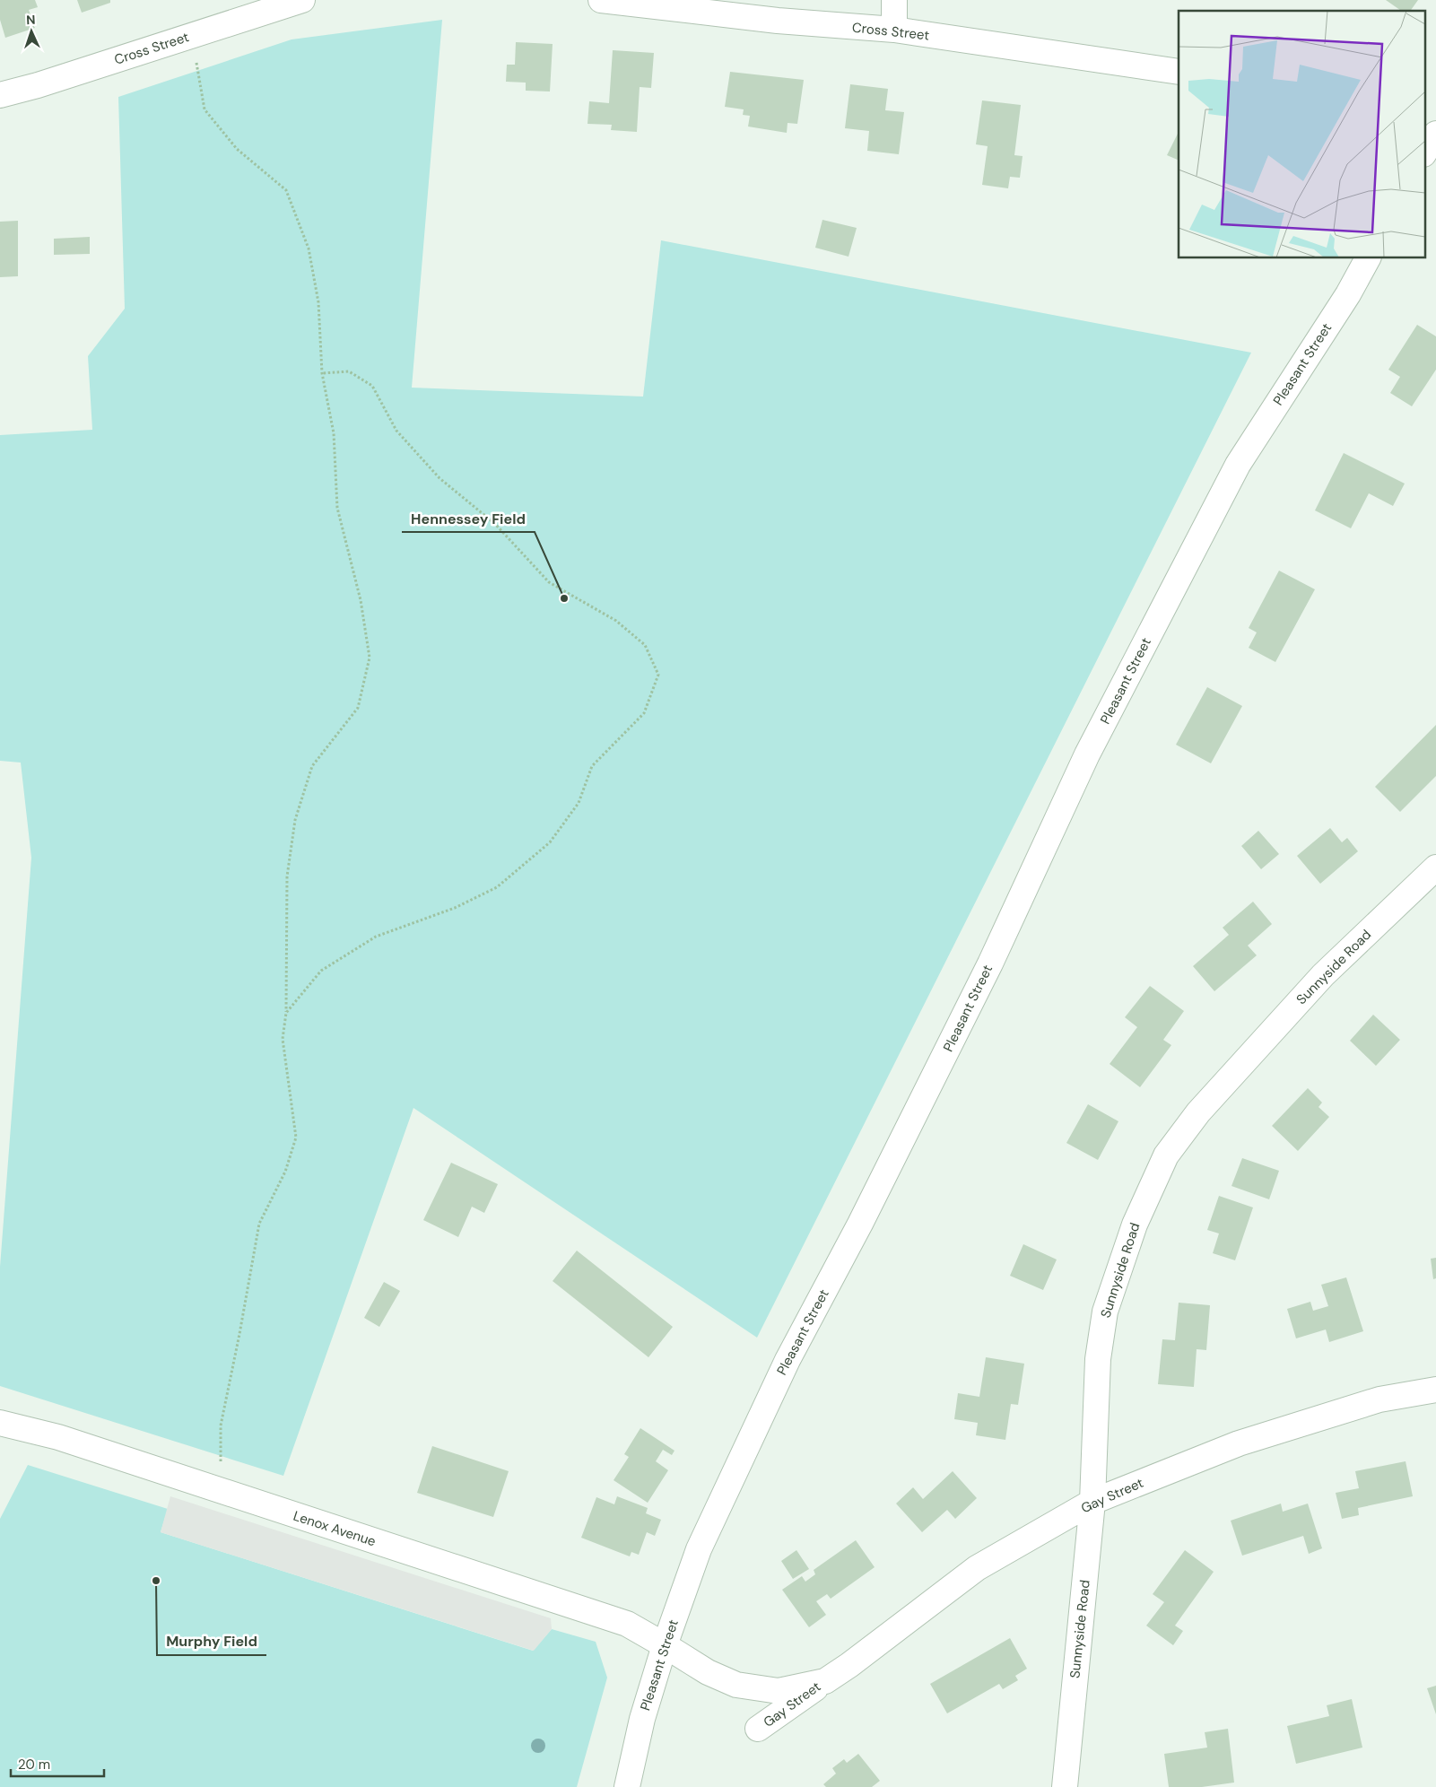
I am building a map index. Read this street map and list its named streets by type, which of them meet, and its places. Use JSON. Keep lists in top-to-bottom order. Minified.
{"streets":{"street":["Cross Street","Pleasant Street","Sunnyside Road","Gay Street","Lenox Avenue"]},"crossings":[["Pleasant Street","Gay Street"],["Pleasant Street","Lenox Avenue"],["Sunnyside Road","Gay Street"],["Gay Street","Lenox Avenue"]],"places":["Hennessey Field","Murphy Field"],"scale_bar":"20 m","north":"top"}
